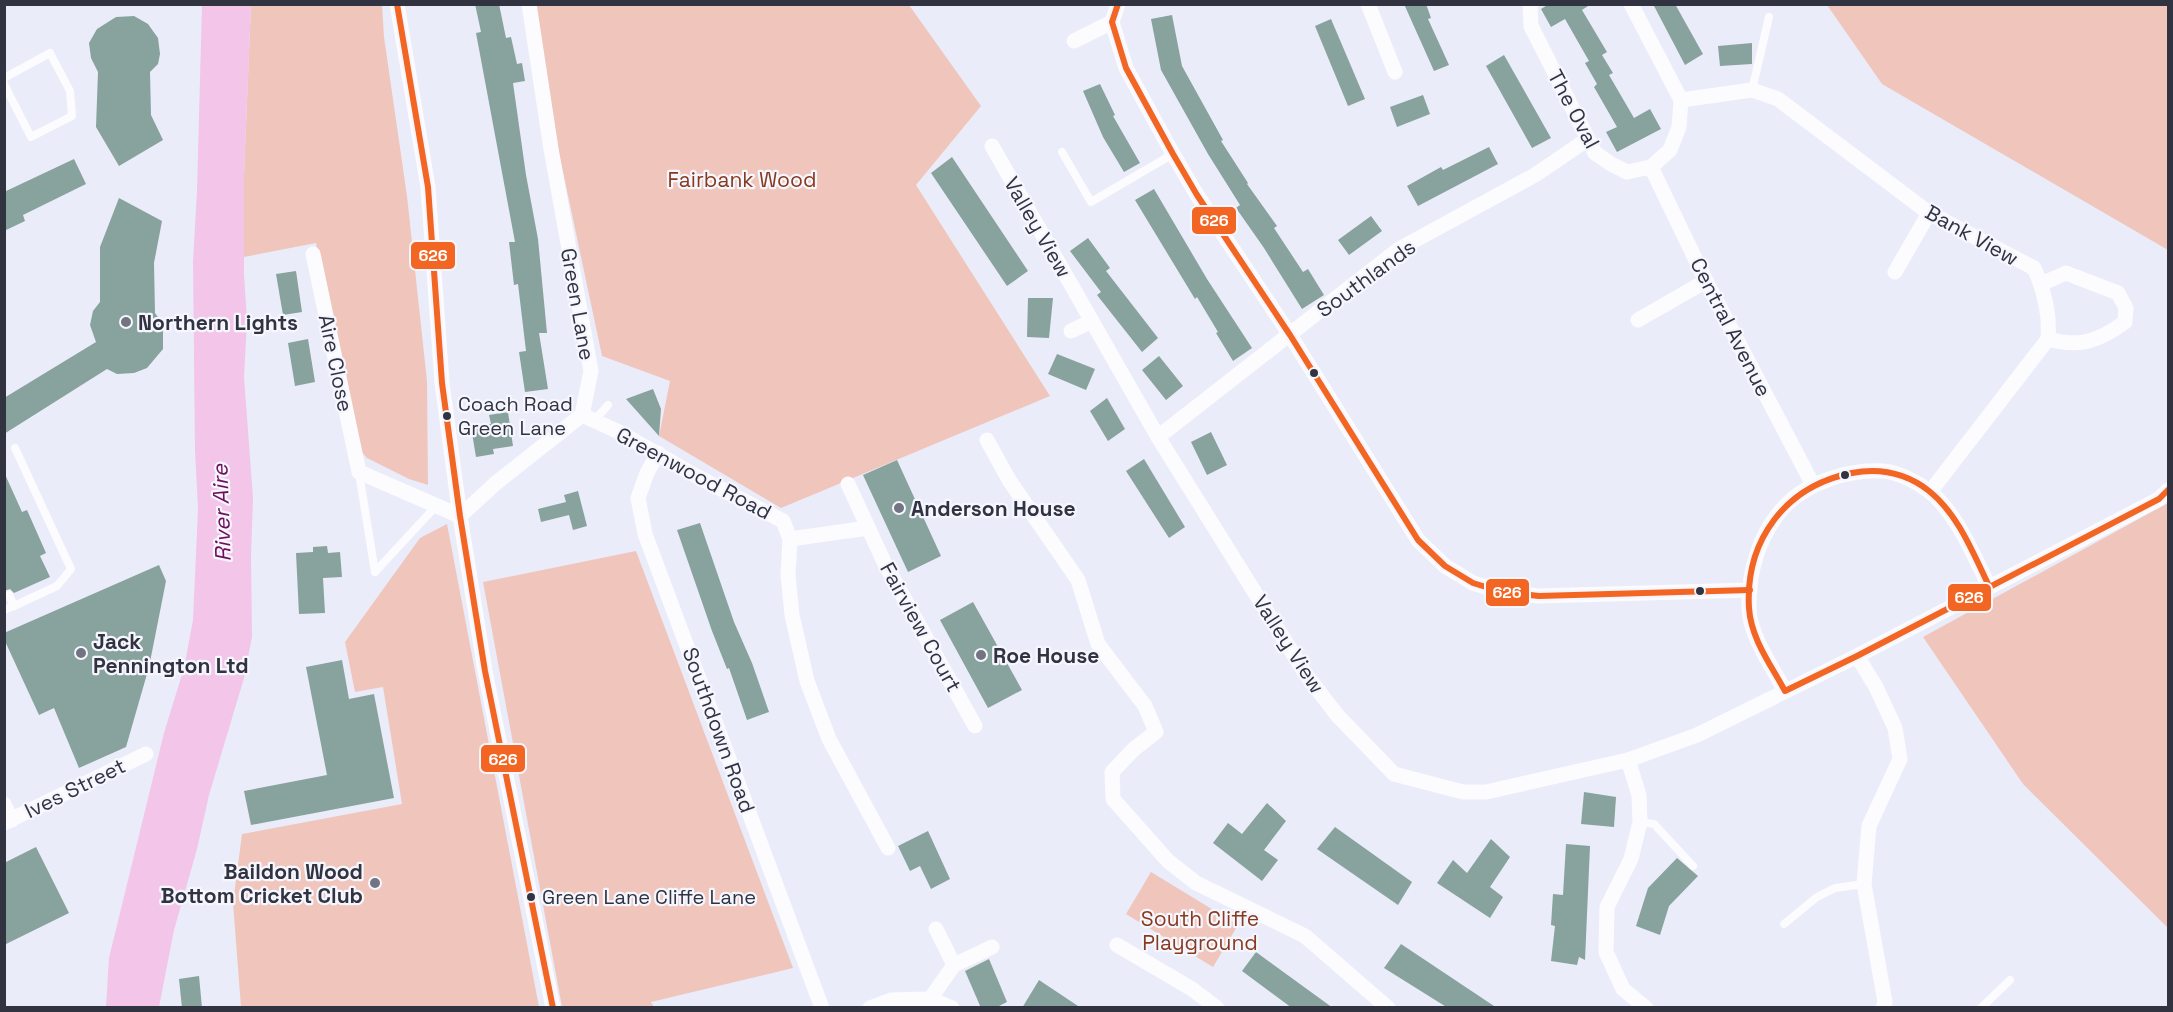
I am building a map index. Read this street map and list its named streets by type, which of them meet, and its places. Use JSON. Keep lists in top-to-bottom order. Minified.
{"streets":{"street":["The Oval","Valley View","Bank View","Southlands","Green Lane","Central Avenue","Aire Close","Greenwood Road","Fairview Court","Southdown Road","Ives Street"]},"crossings":[["The Oval","Southlands"],["The Oval","Central Avenue"],["Valley View","Southlands"],["Green Lane","Greenwood Road"],["Greenwood Road","Southdown Road"]],"water":["River Aire"],"parks":["Fairbank Wood","South Cliffe Playground"],"places":["Northern Lights","Coach Road Green Lane","Anderson House","Jack Pennington Ltd","Roe House","Baildon Wood Bottom Cricket Club","Green Lane Cliffe Lane"],"lines":["transit line 626"]}
